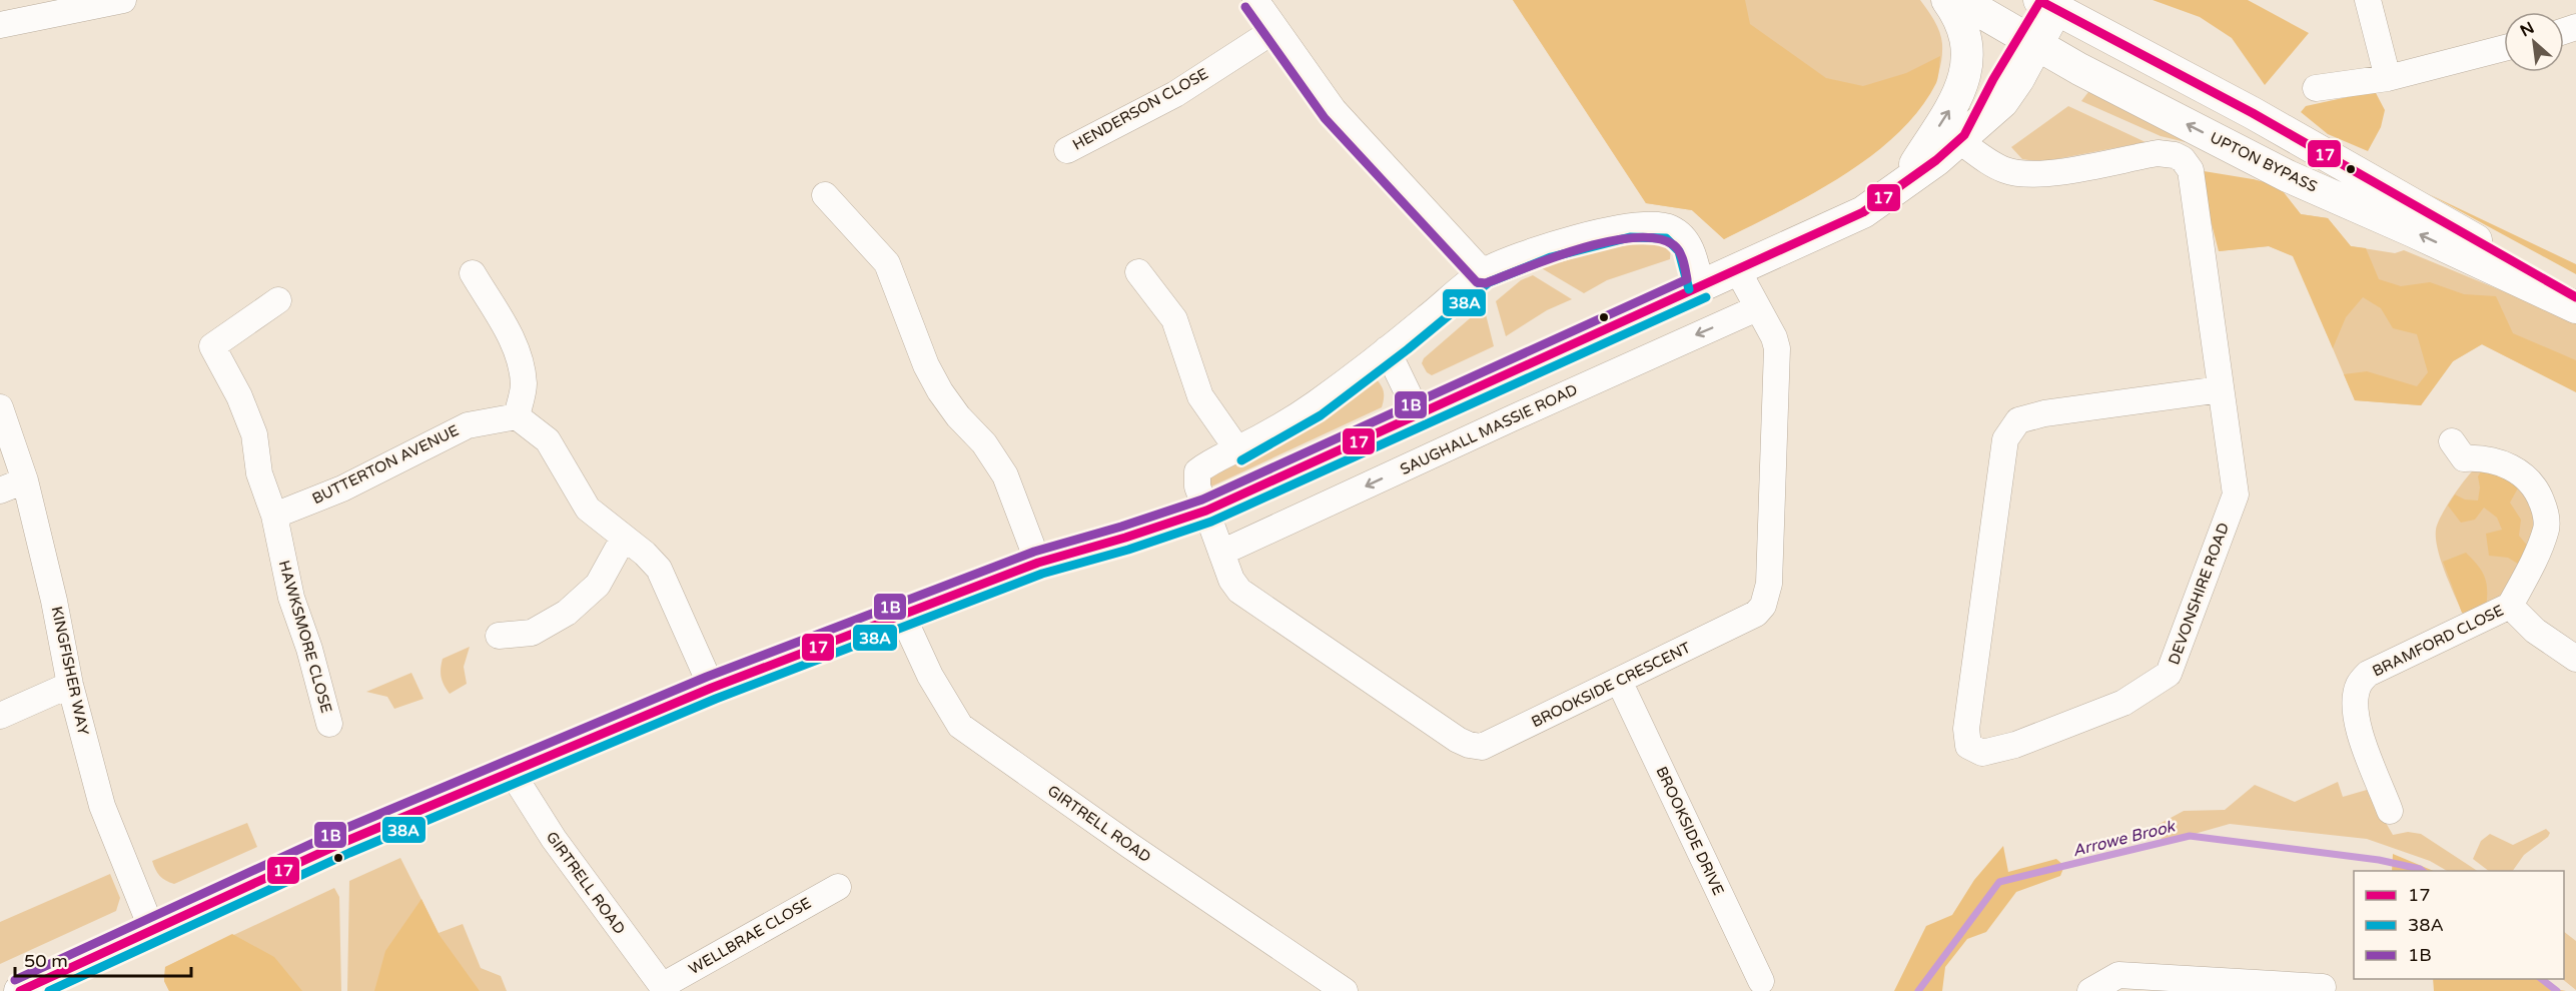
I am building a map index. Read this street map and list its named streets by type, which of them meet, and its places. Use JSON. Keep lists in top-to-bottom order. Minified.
{"streets":{"main road":["UPTON BYPASS"],"street":["HENDERSON CLOSE","SAUGHALL MASSIE ROAD","BUTTERTON AVENUE","DEVONSHIRE ROAD","HAWKSMORE CLOSE","BRAMFORD CLOSE","KINGFISHER WAY","BROOKSIDE CRESCENT","GIRTRELL ROAD","BROOKSIDE DRIVE","WELLBRAE CLOSE"]},"crossings":[["SAUGHALL MASSIE ROAD","BROOKSIDE CRESCENT"],["BUTTERTON AVENUE","HAWKSMORE CLOSE"],["BROOKSIDE CRESCENT","BROOKSIDE DRIVE"],["GIRTRELL ROAD","WELLBRAE CLOSE"]],"water":["Arrowe Brook"],"lines":["transit line 17","transit line 1B","transit line 38A"],"legend":["17","38A","1B"],"scale_bar":"50 m","north":"top left"}
